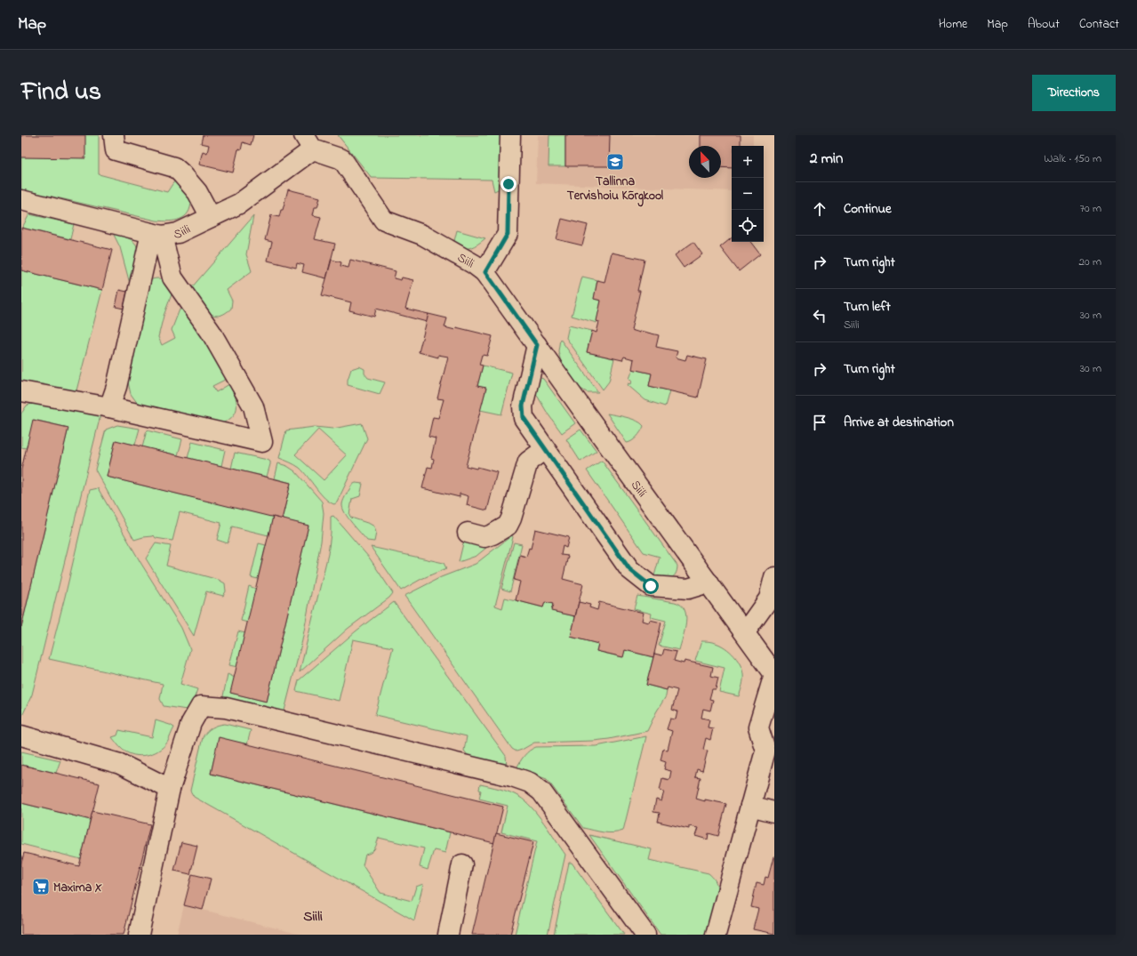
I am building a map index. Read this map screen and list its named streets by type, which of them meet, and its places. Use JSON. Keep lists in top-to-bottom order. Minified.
{"streets":{"street":["Siili"]},"districts":["Siili"],"places":{"school or university":["Tallinna Tervishoiu Kõrgkool"],"supermarket":["Maxima X"]},"north":"top left","page":{"header":"Map","nav":["Home","Map","About","Contact"],"title":"Find us","buttons":"Directions","heading":["2 min","Walk · 150 m"],"map_buttons":["+","−"],"list":[["Continue","70 m"],["Turn right","20 m"],["Turn left","Siili","30 m"],["Turn right","30 m"],"Arrive at destination"]}}
